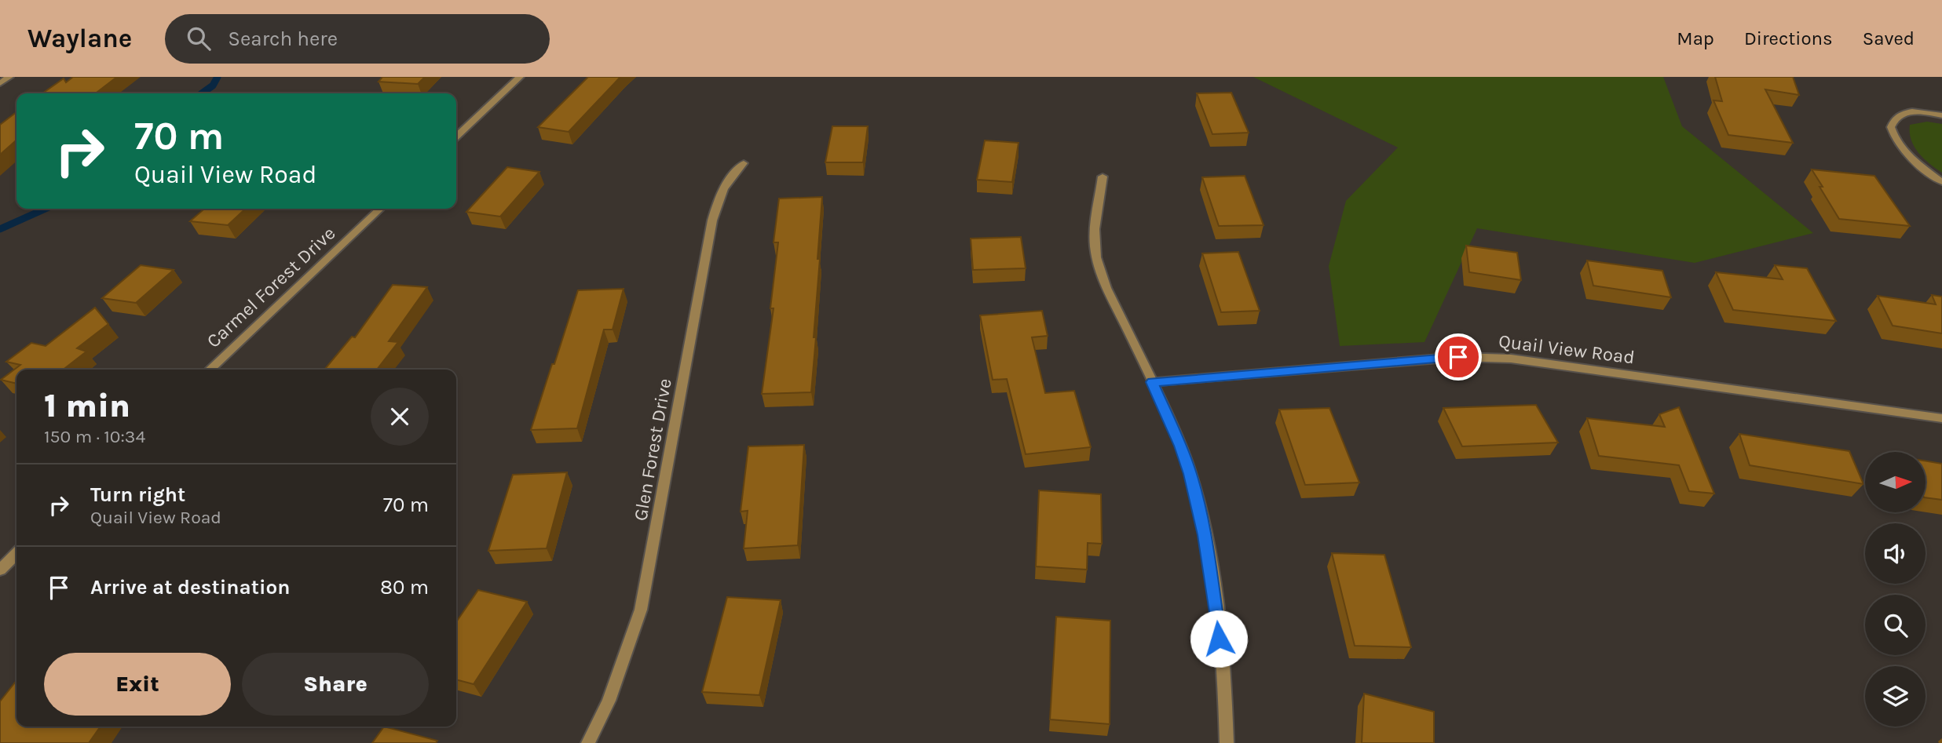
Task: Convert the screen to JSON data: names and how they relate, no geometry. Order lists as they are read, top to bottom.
{
  "streets": {
    "street": ["Carmel Forest Drive", "Quail View Road", "Glen Forest Drive"]
  },
  "north": "right",
  "page": {
    "header": "Waylane",
    "search": "Search here",
    "nav": ["Map", "Directions", "Saved"],
    "turn": ["70 m", "Quail View Road"],
    "heading": ["1 min", "150 m · 10:34"],
    "list": [
      {
        "name": "Turn right",
        "note": "Quail View Road",
        "value": "70 m"
      },
      {
        "name": "Arrive at destination",
        "value": "80 m"
      }
    ],
    "buttons": ["Exit", "Share"]
  }
}
